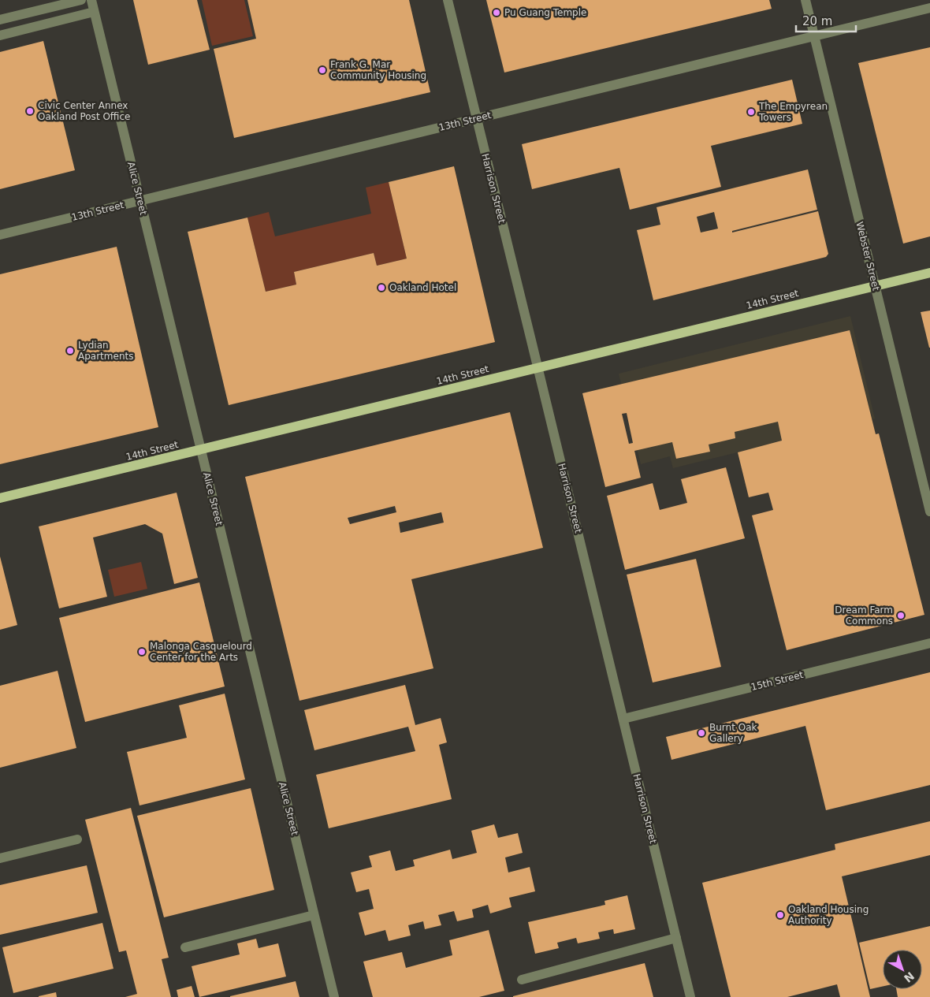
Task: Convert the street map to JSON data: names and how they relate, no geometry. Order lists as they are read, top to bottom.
{
  "streets": {
    "main road": ["14th Street"],
    "street": [
      "13th Street",
      "Alice Street",
      "Harrison Street",
      "Webster Street",
      "15th Street"
    ]
  },
  "crossings": [
    ["13th Street", "Alice Street"],
    ["13th Street", "Harrison Street"],
    ["13th Street", "Webster Street"],
    ["Alice Street", "14th Street"],
    ["Harrison Street", "14th Street"],
    ["Harrison Street", "15th Street"],
    ["Webster Street", "14th Street"]
  ],
  "places": [
    "Pu Guang Temple",
    "Frank G. Mar Community Housing",
    "Civic Center Annex Oakland Post Office",
    "The Empyrean Towers",
    "Oakland Hotel",
    "Lydian Apartments",
    "Dream Farm Commons",
    "Malonga Casquelourd Center for the Arts",
    "Burnt Oak Gallery",
    "Oakland Housing Authority"
  ],
  "scale_bar": "20 m",
  "north": "bottom right"
}
